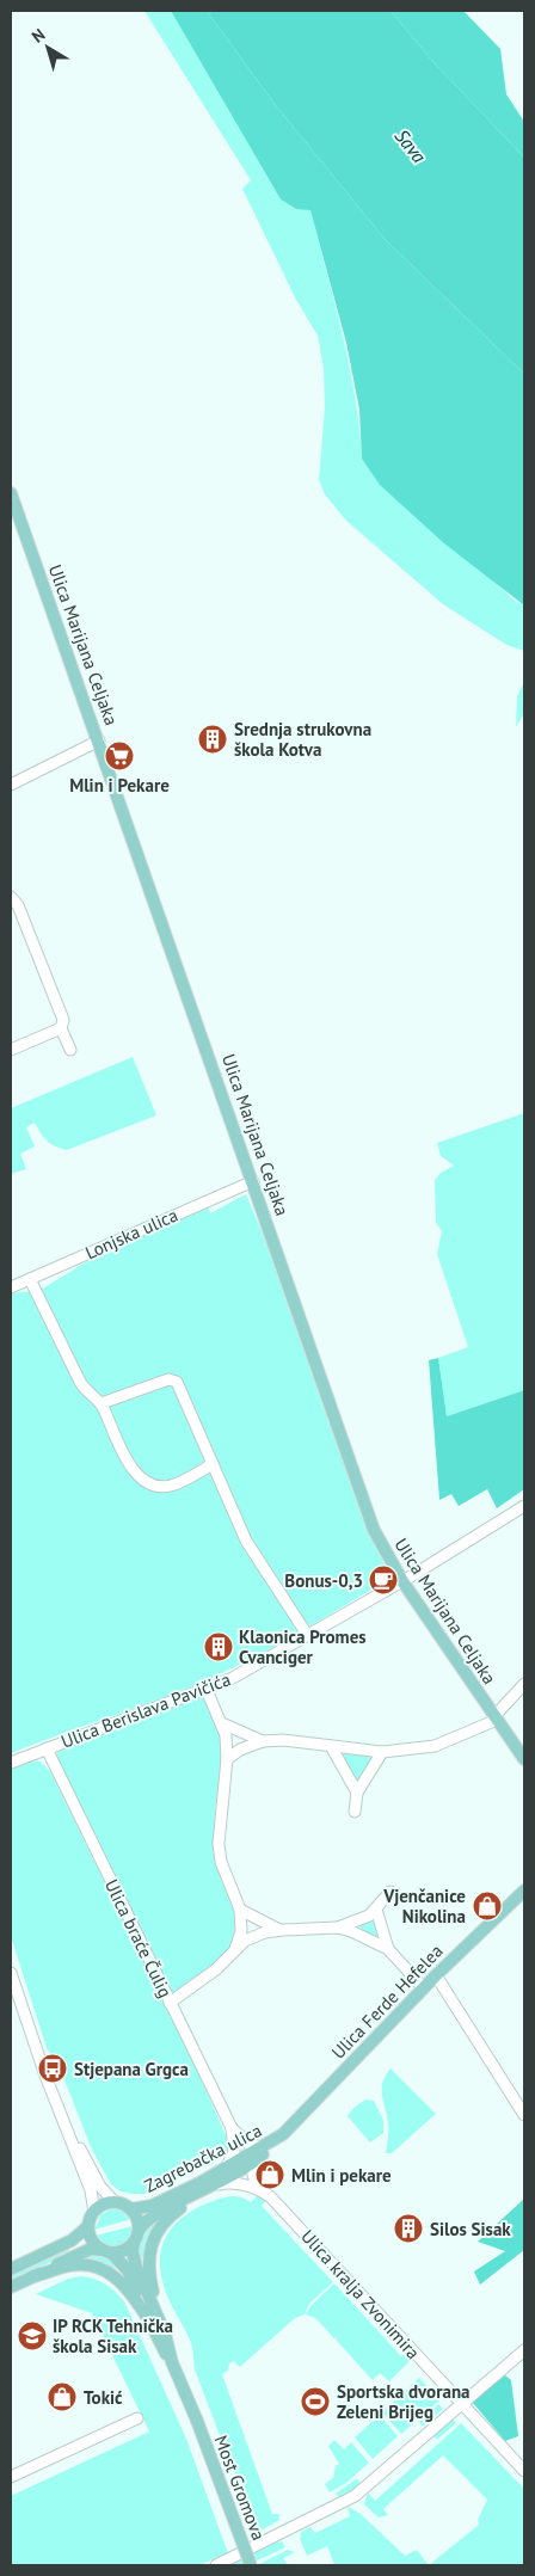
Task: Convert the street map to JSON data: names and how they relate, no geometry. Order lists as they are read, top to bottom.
{
  "streets": {
    "main road": [
      "Ulica Marijana Celjaka",
      "Ulica Ferde Hefelea",
      "Zagrebačka ulica",
      "Most Gromova"
    ],
    "street": [
      "Lonjska ulica",
      "Ulica Berislava Pavičića",
      "Ulica braće Čulig",
      "Ulica kralja Zvonimira"
    ]
  },
  "crossings": [
    ["Ulica Marijana Celjaka", "Lonjska ulica"],
    ["Ulica Marijana Celjaka", "Ulica Berislava Pavičića"],
    ["Ulica Berislava Pavičića", "Ulica braće Čulig"],
    ["Ulica braće Čulig", "Zagrebačka ulica"],
    ["Ulica Ferde Hefelea", "Zagrebačka ulica"],
    ["Zagrebačka ulica", "Ulica kralja Zvonimira"]
  ],
  "water": ["Sava"],
  "places": {
    "building": ["Srednja strukovna škola Kotva", "Klaonica Promes Cvanciger", "Silos Sisak"],
    "supermarket": ["Mlin i Pekare"],
    "cafe": ["Bonus-0,3"],
    "shop": ["Vjenčanice Nikolina", "Mlin i pekare", "Tokić"],
    "bus stop": ["Stjepana Grgca"],
    "school or university": ["IP RCK Tehnička škola Sisak"],
    "sports": ["Sportska dvorana Zeleni Brijeg"]
  },
  "north": "top left"
}
